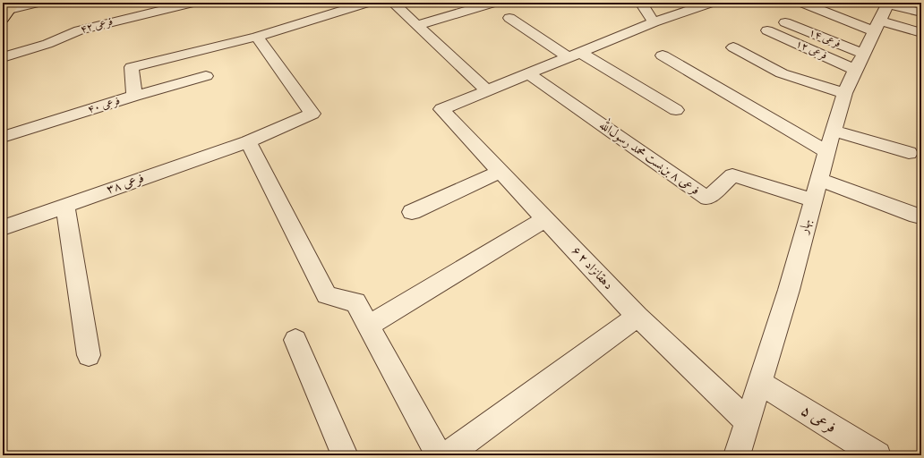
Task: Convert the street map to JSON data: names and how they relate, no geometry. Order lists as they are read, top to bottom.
{
  "streets": {
    "street": [
      "فرعی ۴۲",
      "فرعی ۱۴",
      "فرعی ۱۲",
      "فرعی ۴۰",
      "فرعی ۸ بن‌بست محمد رسول‌الله",
      "فرعی ۳۸",
      "بهار",
      "۶ دهقانزاد ۲",
      "فرعی ۵"
    ]
  },
  "crossings": [
    ["فرعی ۱۴", "فرعی ۱۲"],
    ["فرعی ۱۴", "بهار"],
    ["فرعی ۱۲", "بهار"],
    ["فرعی ۸ بن‌بست محمد رسول‌الله", "بهار"],
    ["بهار", "۶ دهقانزاد ۲"],
    ["بهار", "فرعی ۵"]
  ]
}
